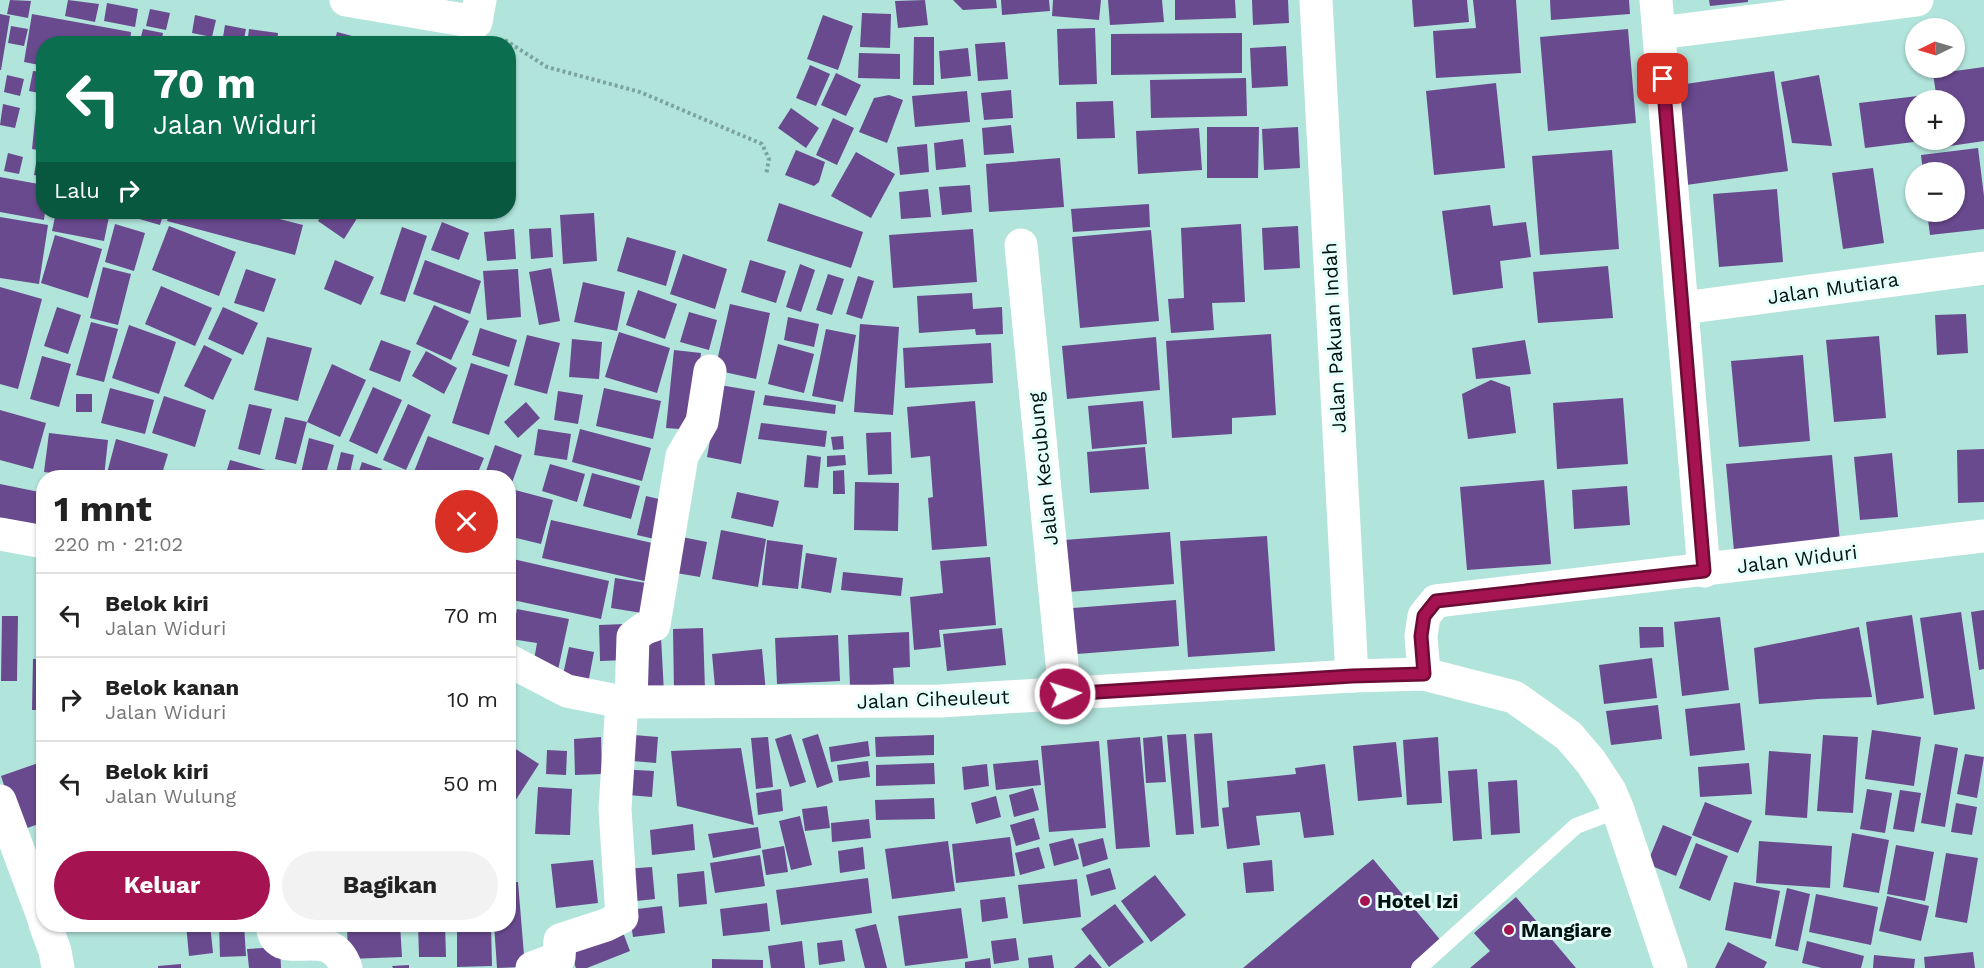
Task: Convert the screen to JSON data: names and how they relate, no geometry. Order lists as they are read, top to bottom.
{
  "streets": {
    "street": [
      "Jalan Mutiara",
      "Jalan Pakuan Indah",
      "Jalan Kecubung",
      "Jalan Widuri",
      "Jalan Ciheuleut"
    ]
  },
  "crossings": [
    ["Jalan Pakuan Indah", "Jalan Ciheuleut"],
    ["Jalan Kecubung", "Jalan Ciheuleut"],
    ["Jalan Widuri", "Jalan Ciheuleut"]
  ],
  "places": ["Hotel Izi", "Mangiare"],
  "north": "left",
  "page": {
    "map_buttons": ["+", "−"],
    "turn": ["70 m", "Jalan Widuri"],
    "then": "Lalu",
    "heading": ["1 mnt", "220 m · 21:02"],
    "list": [
      {
        "name": "Belok kiri",
        "note": "Jalan Widuri",
        "value": "70 m"
      },
      {
        "name": "Belok kanan",
        "note": "Jalan Widuri",
        "value": "10 m"
      },
      {
        "name": "Belok kiri",
        "note": "Jalan Wulung",
        "value": "50 m"
      }
    ],
    "buttons": ["Keluar", "Bagikan"]
  }
}
